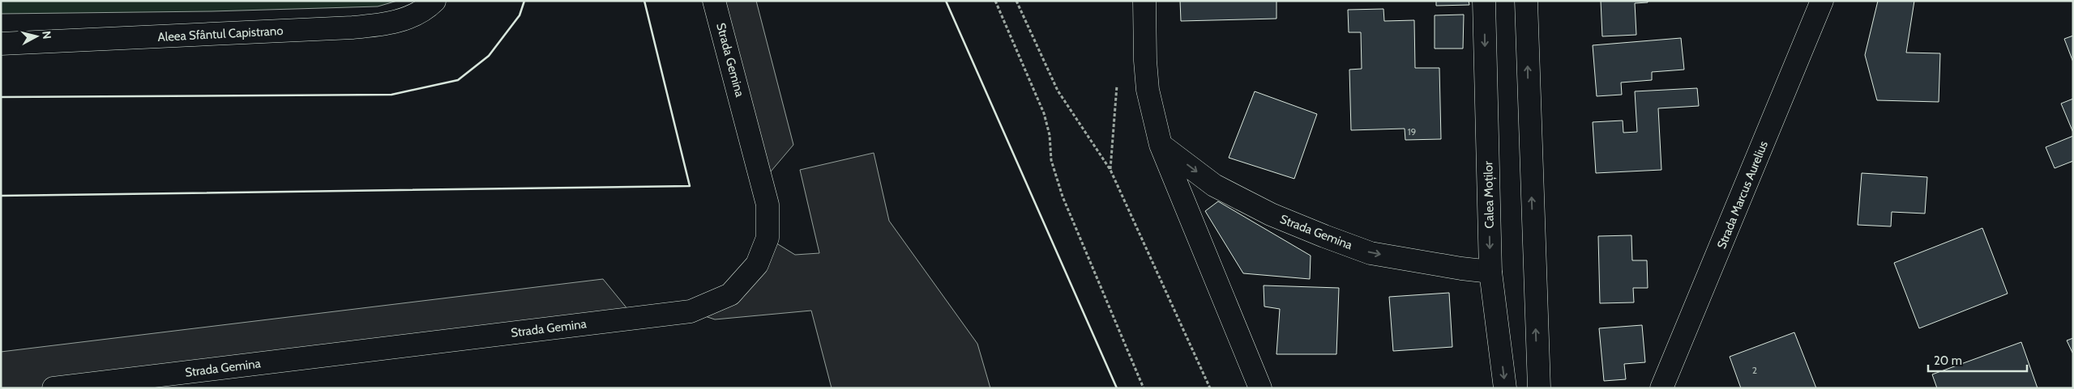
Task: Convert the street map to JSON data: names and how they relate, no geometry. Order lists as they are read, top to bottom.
{
  "streets": {
    "street": [
      "Aleea Sfântul Capistrano",
      "Strada Gemina",
      "Calea Moților",
      "Strada Marcus Aurelius"
    ]
  },
  "crossings": [
    ["Strada Gemina", "Calea Moților"]
  ],
  "house_numbers": ["19", "2"],
  "scale_bar": "20 m",
  "north": "right"
}
